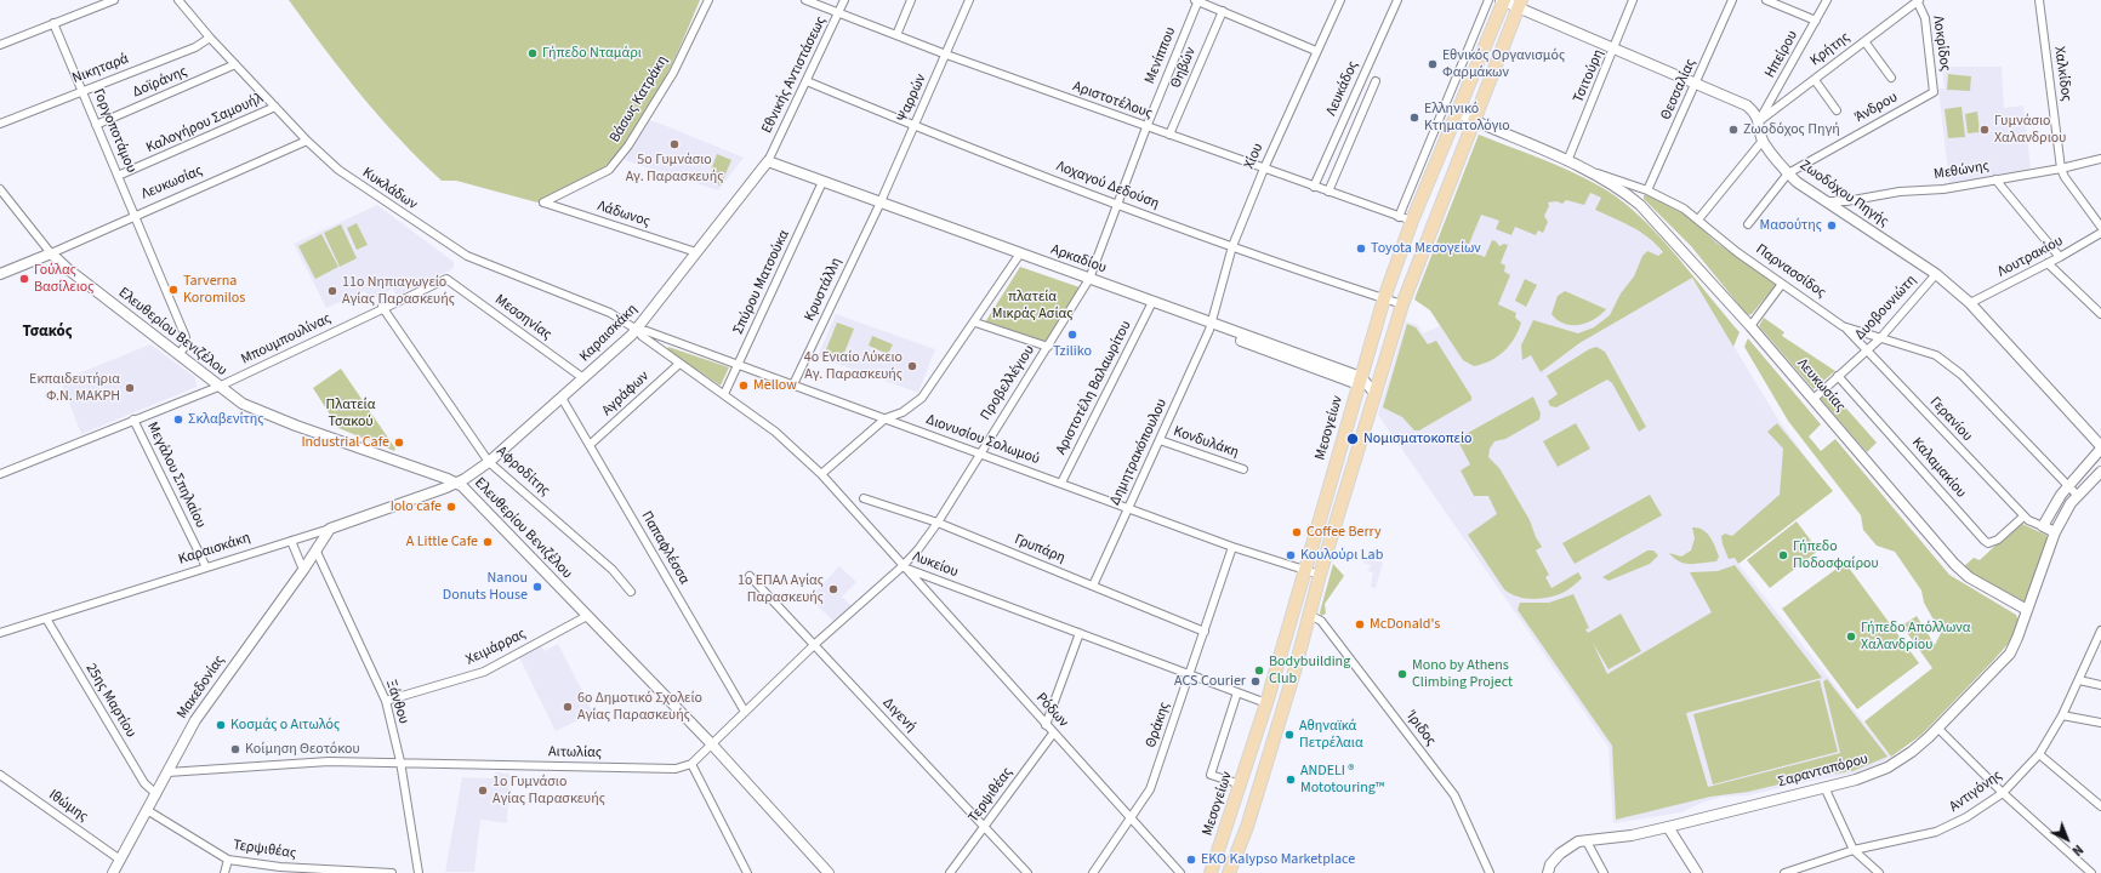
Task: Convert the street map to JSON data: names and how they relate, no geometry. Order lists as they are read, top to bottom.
{
  "streets": {
    "main road": ["Μεσογείων"],
    "street": [
      "Λοκρίδος",
      "Κρήτης",
      "Ηπείρου",
      "Μενίππου",
      "Θηβών",
      "Νικηταρά",
      "Χαλκίδος",
      "Εθνικής Αντιστάσεως",
      "Τσιτούρη",
      "Δοϊράνης",
      "Λευκάδος",
      "Θεσσαλίας",
      "Ψαρρών",
      "Βάσως Κατράκη",
      "Αριστοτέλους",
      "Άνδρου",
      "Καλογήρου Σαμουήλ",
      "Γοργοποτάμου",
      "Χίου",
      "Μεθώνης",
      "Λευκωσίας",
      "Λοχαγού Δεδούση",
      "Κυκλάδων",
      "Ζωοδόχου Πηγής",
      "Λάδωνος",
      "Λουτρακίου",
      "Αρκαδίου",
      "Παρνασσίδος",
      "Σπύρου Ματσούκα",
      "Κρυστάλλη",
      "Δυοβουνιώτη",
      "Μεσσηνίας",
      "Ελευθερίου Βενιζέλου",
      "Καραισκάκη",
      "Μπουμπουλίνας",
      "Προβελλέγιου",
      "Αριστοτέλη Βαλαωρίτου",
      "Αγράφων",
      "Γερανίου",
      "Διονυσίου Σολωμού",
      "Κονδυλάκη",
      "Δημητρακόπουλου",
      "Καλαμακίου",
      "Αφροδίτης",
      "Μεγάλου Σπηλαίου",
      "Παπαφλέσσα",
      "Γρυπάρη",
      "Λυκείου",
      "Χειμάρρας",
      "Μακεδονίας",
      "25ης Μαρτίου",
      "Ξάνθου",
      "Ρόδων",
      "Διγενή",
      "Θράκης",
      "Ίριδος",
      "Αιτωλίας",
      "Σαρανταπόρου",
      "Αντιγόνης",
      "Τερψιθέας",
      "Ιθώμης"
    ]
  },
  "crossings": [
    ["Λοκρίδος", "Κρήτης"],
    ["Λοκρίδος", "Άνδρου"],
    ["Κρήτης", "Ηπείρου"],
    ["Κρήτης", "Ζωοδόχου Πηγής"],
    ["Ηπείρου", "Ζωοδόχου Πηγής"],
    ["Μενίππου", "Αριστοτέλους"],
    ["Μενίππου", "Λοχαγού Δεδούση"],
    ["Μενίππου", "Αρκαδίου"],
    ["Μενίππου", "Προβελλέγιου"],
    ["Θηβών", "Αριστοτέλους"],
    ["Νικηταρά", "Γοργοποτάμου"],
    ["Νικηταρά", "Κυκλάδων"],
    ["Χαλκίδος", "Μεθώνης"],
    ["Εθνικής Αντιστάσεως", "Αριστοτέλους"],
    ["Εθνικής Αντιστάσεως", "Λοχαγού Δεδούση"],
    ["Εθνικής Αντιστάσεως", "Αρκαδίου"],
    ["Εθνικής Αντιστάσεως", "Καραισκάκη"],
    ["Τσιτούρη", "Ζωοδόχου Πηγής"],
    ["Τσιτούρη", "Παρνασσίδος"],
    ["Δοϊράνης", "Γοργοποτάμου"],
    ["Δοϊράνης", "Κυκλάδων"],
    ["Λευκάδος", "Αριστοτέλους"],
    ["Θεσσαλίας", "Ζωοδόχου Πηγής"],
    ["Θεσσαλίας", "Παρνασσίδος"],
    ["Ψαρρών", "Αριστοτέλους"],
    ["Ψαρρών", "Λοχαγού Δεδούση"],
    ["Ψαρρών", "Αρκαδίου"],
    ["Ψαρρών", "Κρυστάλλη"],
    ["Βάσως Κατράκη", "Λάδωνος"],
    ["Αριστοτέλους", "Χίου"],
    ["Αριστοτέλους", "Μεσογείων"],
    ["Άνδρου", "Ζωοδόχου Πηγής"],
    ["Καλογήρου Σαμουήλ", "Γοργοποτάμου"],
    ["Καλογήρου Σαμουήλ", "Κυκλάδων"],
    ["Γοργοποτάμου", "Λευκωσίας"],
    ["Γοργοποτάμου", "Ελευθερίου Βενιζέλου"],
    ["Χίου", "Λοχαγού Δεδούση"],
    ["Χίου", "Αρκαδίου"],
    ["Χίου", "Δημητρακόπουλου"],
    ["Μεθώνης", "Ζωοδόχου Πηγής"],
    ["Λευκωσίας", "Κυκλάδων"],
    ["Λευκωσίας", "Παρνασσίδος"],
    ["Λευκωσίας", "Δυοβουνιώτη"],
    ["Λευκωσίας", "Ελευθερίου Βενιζέλου"],
    ["Λευκωσίας", "Σαρανταπόρου"],
    ["Λοχαγού Δεδούση", "Μεσογείων"],
    ["Κυκλάδων", "Καραισκάκη"],
    ["Κυκλάδων", "Διονυσίου Σολωμού"],
    ["Κυκλάδων", "Λυκείου"],
    ["Ζωοδόχου Πηγής", "Λουτρακίου"],
    ["Ζωοδόχου Πηγής", "Δυοβουνιώτη"],
    ["Ζωοδόχου Πηγής", "Μεσογείων"],
    ["Λάδωνος", "Καραισκάκη"],
    ["Αρκαδίου", "Σπύρου Ματσούκα"],
    ["Αρκαδίου", "Κρυστάλλη"],
    ["Αρκαδίου", "Καραισκάκη"],
    ["Αρκαδίου", "Προβελλέγιου"],
    ["Αρκαδίου", "Αριστοτέλη Βαλαωρίτου"],
    ["Αρκαδίου", "Μεσογείων"],
    ["Αρκαδίου", "Δημητρακόπουλου"],
    ["Παρνασσίδος", "Δυοβουνιώτη"],
    ["Παρνασσίδος", "Γερανίου"],
    ["Παρνασσίδος", "Μεσογείων"],
    ["Παρνασσίδος", "Σαρανταπόρου"],
    ["Σπύρου Ματσούκα", "Διονυσίου Σολωμού"],
    ["Σπύρου Ματσούκα", "Λυκείου"],
    ["Κρυστάλλη", "Διονυσίου Σολωμού"],
    ["Δυοβουνιώτη", "Γερανίου"],
    ["Δυοβουνιώτη", "Καλαμακίου"],
    ["Μεσσηνίας", "Καραισκάκη"],
    ["Μεσσηνίας", "Μπουμπουλίνας"],
    ["Ελευθερίου Βενιζέλου", "Καραισκάκη"],
    ["Ελευθερίου Βενιζέλου", "Μπουμπουλίνας"],
    ["Ελευθερίου Βενιζέλου", "Χειμάρρας"],
    ["Καραισκάκη", "Διονυσίου Σολωμού"],
    ["Καραισκάκη", "Αφροδίτης"],
    ["Καραισκάκη", "Μεγάλου Σπηλαίου"],
    ["Καραισκάκη", "Παπαφλέσσα"],
    ["Καραισκάκη", "Λυκείου"],
    ["Καραισκάκη", "Μακεδονίας"],
    ["Καραισκάκη", "25ης Μαρτίου"],
    ["Μπουμπουλίνας", "Αφροδίτης"],
    ["Μπουμπουλίνας", "Μεγάλου Σπηλαίου"],
    ["Προβελλέγιου", "Διονυσίου Σολωμού"],
    ["Προβελλέγιου", "Γρυπάρη"],
    ["Προβελλέγιου", "Λυκείου"],
    ["Προβελλέγιου", "Ρόδων"],
    ["Αριστοτέλη Βαλαωρίτου", "Διονυσίου Σολωμού"],
    ["Αγράφων", "Παπαφλέσσα"],
    ["Αγράφων", "Λυκείου"],
    ["Γερανίου", "Καλαμακίου"],
    ["Μεσογείων", "Διονυσίου Σολωμού"],
    ["Μεσογείων", "Λυκείου"],
    ["Διονυσίου Σολωμού", "Δημητρακόπουλου"],
    ["Διονυσίου Σολωμού", "Λυκείου"],
    ["Διονυσίου Σολωμού", "Θράκης"],
    ["Κονδυλάκη", "Δημητρακόπουλου"],
    ["Δημητρακόπουλου", "Γρυπάρη"],
    ["Γρυπάρη", "Θράκης"],
    ["Λυκείου", "Ρόδων"],
    ["Λυκείου", "Θράκης"],
    ["Χειμάρρας", "Ξάνθου"],
    ["Μακεδονίας", "25ης Μαρτίου"],
    ["Μακεδονίας", "Ξάνθου"],
    ["Μακεδονίας", "Αιτωλίας"],
    ["Μακεδονίας", "Τερψιθέας"],
    ["Μακεδονίας", "Ιθώμης"],
    ["Ξάνθου", "Αιτωλίας"],
    ["Ρόδων", "Θράκης"],
    ["Ρόδων", "Τερψιθέας"],
    ["Διγενή", "Τερψιθέας"]
  ],
  "districts": ["Τσακός"],
  "parks": ["πλατεία Μικράς Ασίας", "Πλατεία Τσακού"],
  "places": [
    "Γήπεδο Νταμάρι",
    "Εθνικός Οργανισμός Φαρμάκων",
    "Ελληνικό Κτηματολόγιο",
    "Ζωοδόχος Πηγή",
    "Γυμνάσιο Χαλανδριου",
    "5ο Γυμνάσιο Αγ. Παρασκευής",
    "Μασούτης",
    "Toyota Μεσογείων",
    "Γούλας Βασίλειος",
    "Tarverna Koromilos",
    "11ο Νηπιαγωγείο Αγίας Παρασκευής",
    "Tziliko",
    "4ο Ενιαίο Λύκειο Αγ. Παρασκευής",
    "Mellow",
    "Εκπαιδευτήρια Φ.Ν. ΜΑΚΡΗ",
    "Σκλαβενίτης",
    "Νομισματοκοπείο",
    "Industrial Cafe",
    "Iolo cafe",
    "Coffee Berry",
    "A Little Cafe",
    "Κουλούρι Lab",
    "Γήπεδο Ποδοσφαίρου",
    "Nanou Donuts House",
    "1ο ΕΠΑΛ Αγίας Παρασκευής",
    "McDonald's",
    "Γήπεδο Απόλλωνα Χαλανδρίου",
    "Bodybuilding Club",
    "Mono by Athens Climbing Project",
    "ACS Courier",
    "6ο Δημοτικό Σχολείο Αγίας Παρασκευής",
    "Κοσμάς ο Αιτωλός",
    "Αθηναϊκά Πετρέλαια",
    "Κοίμηση Θεοτόκου",
    "ANDELI ® Mototouring™",
    "1ο Γυμνάσιο Αγίας Παρασκευής",
    "EKO Kalypso Marketplace"
  ],
  "north": "bottom right"
}
